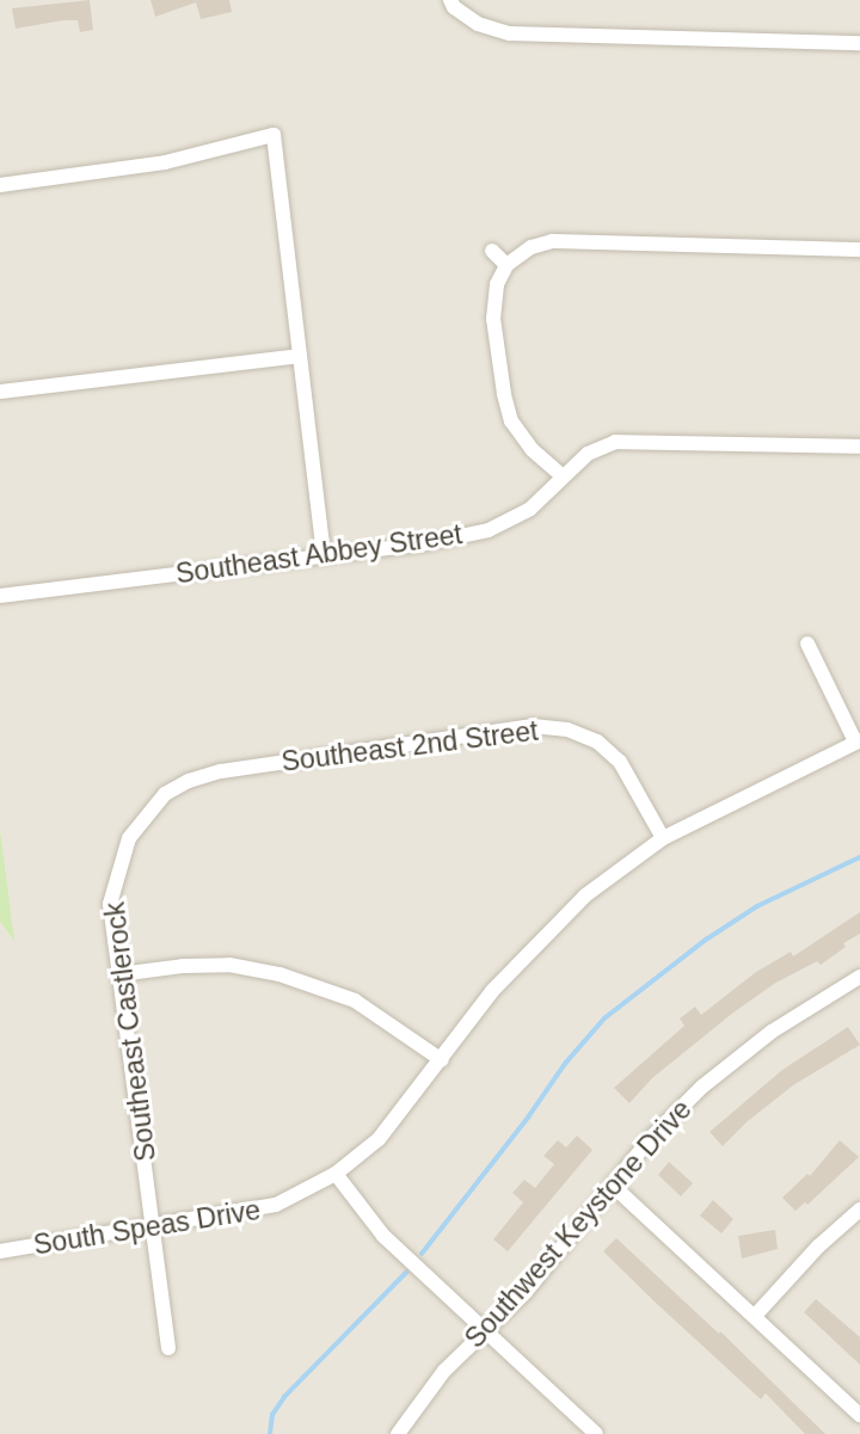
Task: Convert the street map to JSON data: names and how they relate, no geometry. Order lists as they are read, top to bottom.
{
  "streets": {
    "street": [
      "Southeast Abbey Street",
      "Southeast 2nd Street",
      "Southeast Castlerock",
      "Southwest Keystone Drive",
      "South Speas Drive"
    ]
  },
  "crossings": [
    ["Southeast 2nd Street", "Southeast Castlerock"],
    ["Southeast 2nd Street", "South Speas Drive"],
    ["Southeast Castlerock", "South Speas Drive"]
  ]
}
